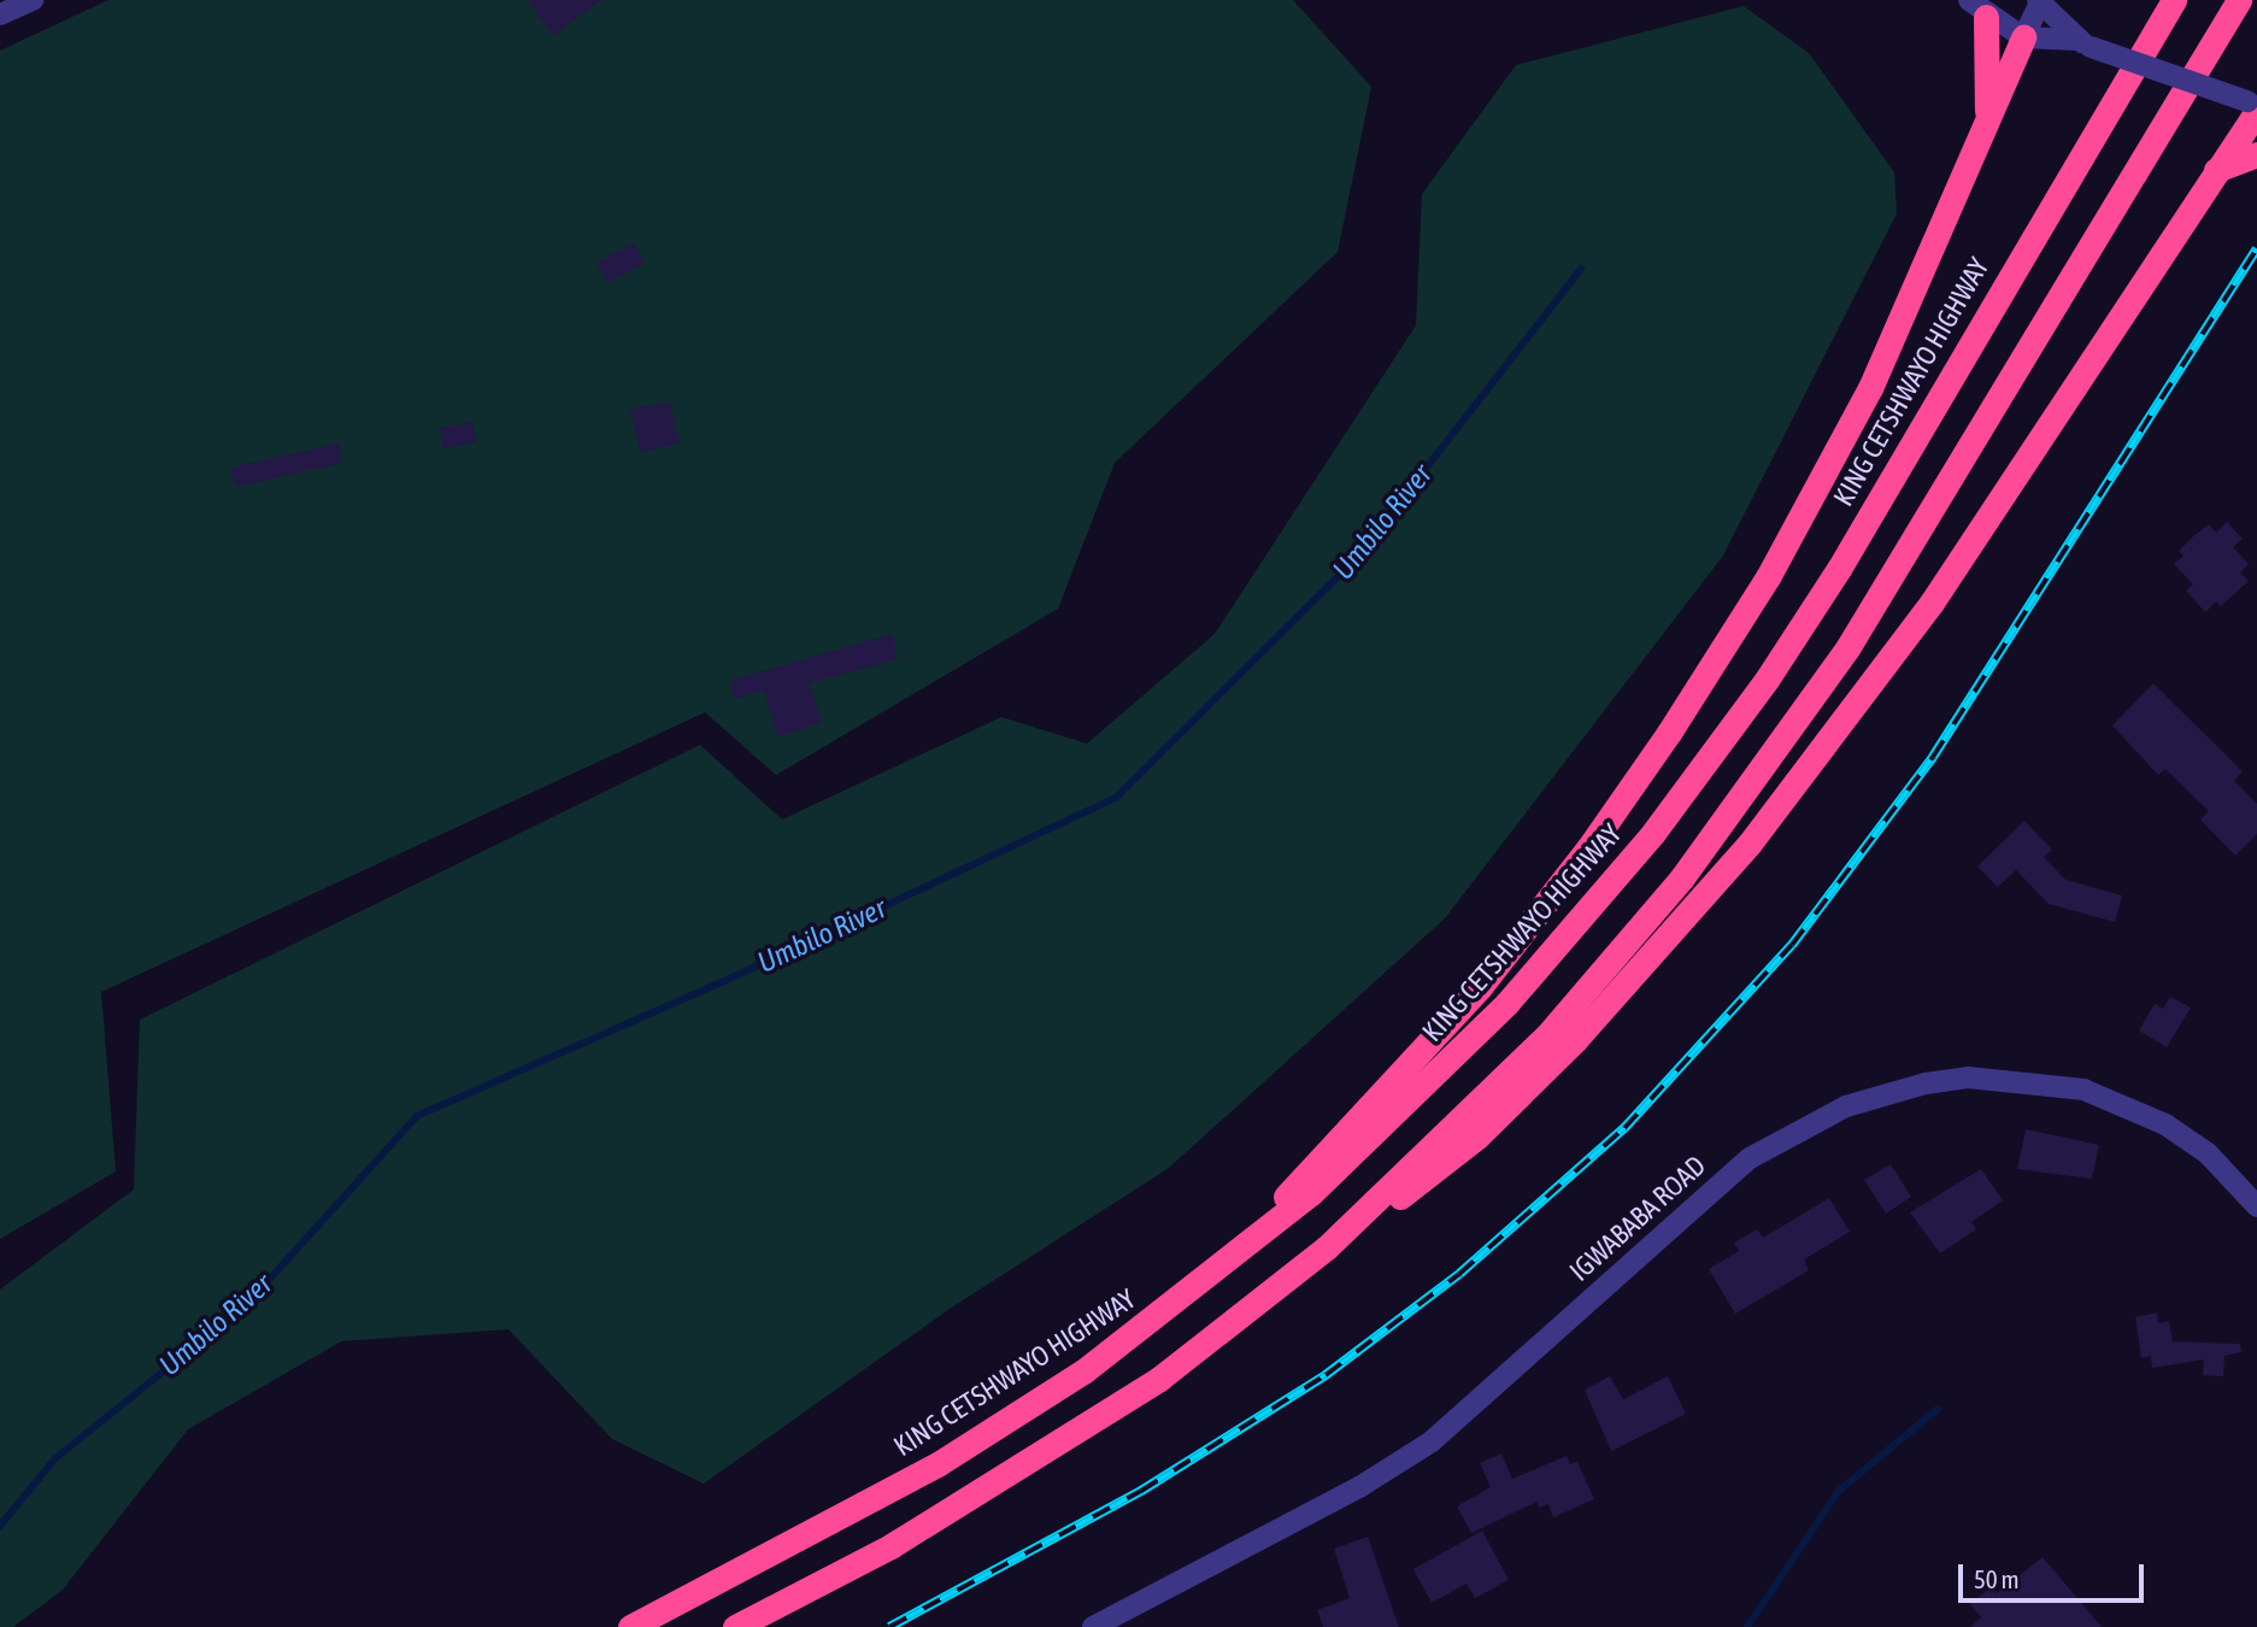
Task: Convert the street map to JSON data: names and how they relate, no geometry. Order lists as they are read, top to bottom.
{
  "streets": {
    "highway": ["KING CETSHWAYO HIGHWAY"],
    "street": ["IGWABABA ROAD"]
  },
  "water": ["Umbilo River"],
  "scale_bar": "50 m"
}
